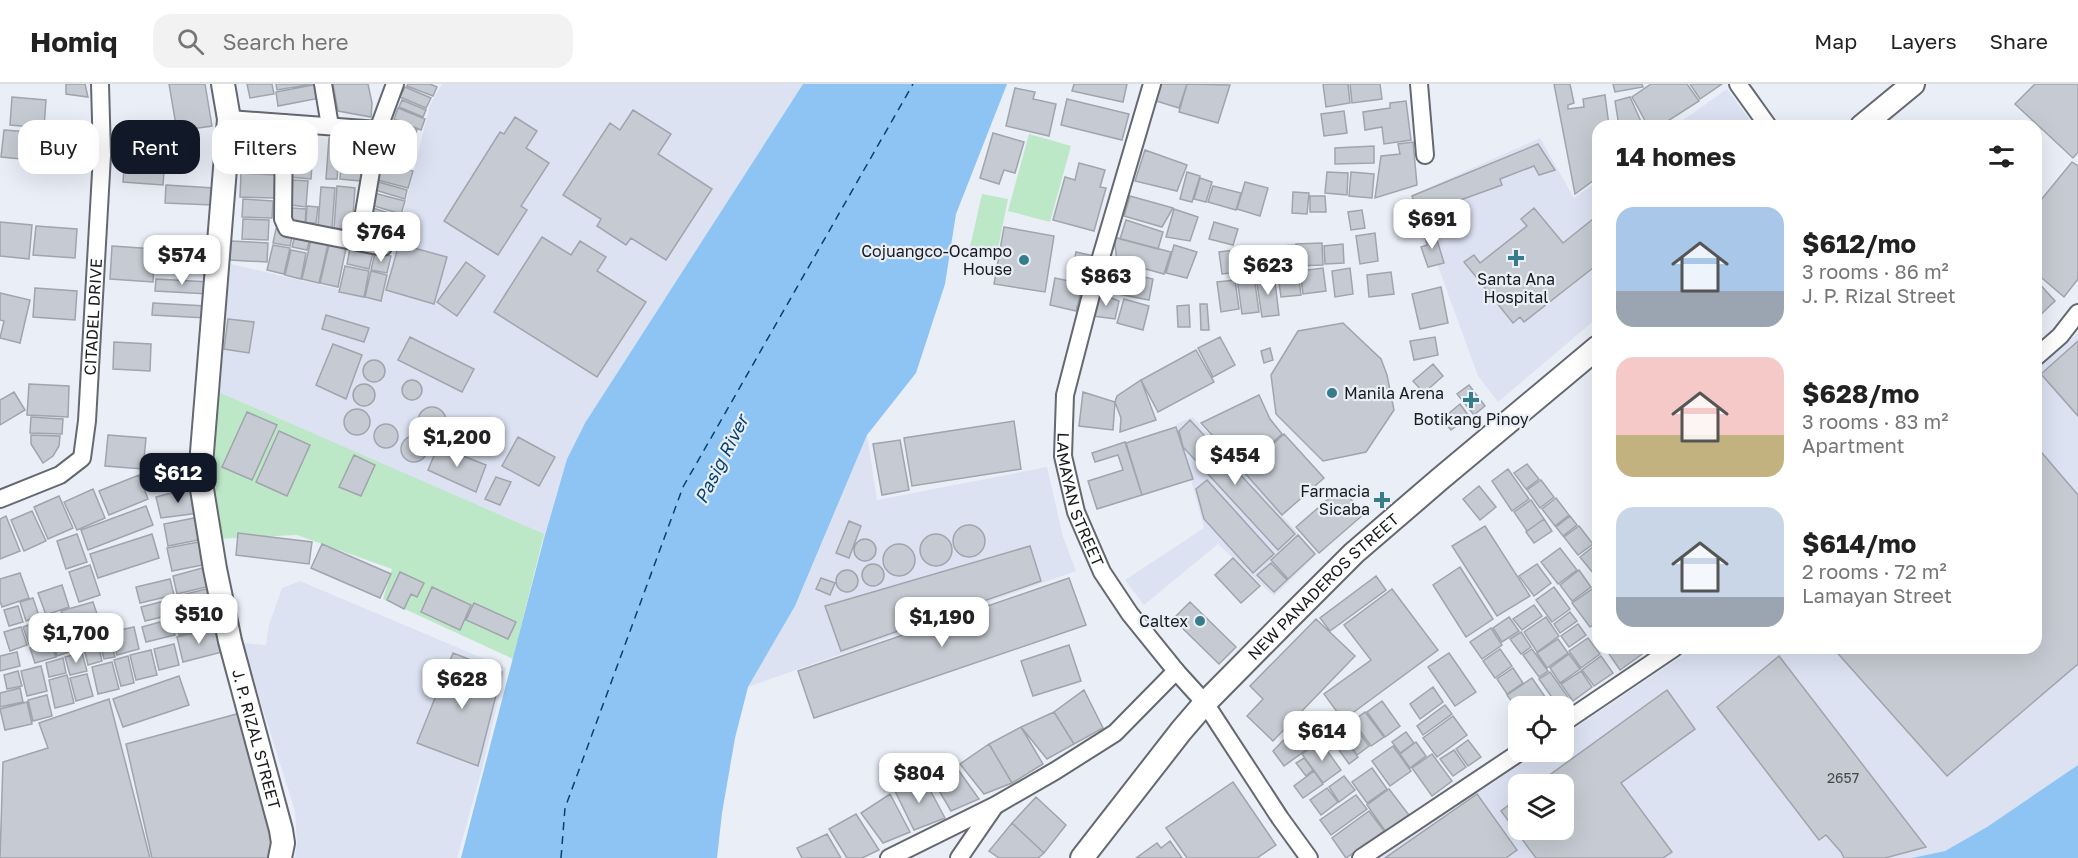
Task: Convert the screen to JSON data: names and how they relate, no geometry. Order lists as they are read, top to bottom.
{
  "streets": {
    "main road": ["NEW PANADEROS STREET", "J. P. RIZAL STREET"],
    "street": ["CITADEL DRIVE", "LAMAYAN STREET"]
  },
  "crossings": [
    ["LAMAYAN STREET", "NEW PANADEROS STREET"]
  ],
  "water": ["Pasig River"],
  "places": {
    "health": ["Santa Ana Hospital", "Botikang Pinoy", "Farmacia Sicaba"],
    "other": ["Cojuangco-Ocampo House", "Manila Arena", "Caltex"]
  },
  "house_numbers": ["2657"],
  "page": {
    "header": "Homiq",
    "search": "Search here",
    "nav": ["Map", "Layers", "Share"],
    "chip": [
      "Buy",
      "Rent",
      "Filters",
      "New"
    ],
    "heading": "14 homes",
    "list": [
      {
        "name": "$612/mo",
        "note": "3 rooms · 86 m² · J. P. Rizal Street"
      },
      {
        "name": "$628/mo",
        "note": "3 rooms · 83 m² · Apartment"
      },
      {
        "name": "$614/mo",
        "note": "2 rooms · 72 m² · Lamayan Street"
      }
    ],
    "price": [
      "$691",
      "$764",
      "$574",
      "$623",
      "$863",
      "$1,200",
      "$454",
      "$612",
      "$510",
      "$1,190",
      "$1,700",
      "$628",
      "$614",
      "$804"
    ]
  }
}
